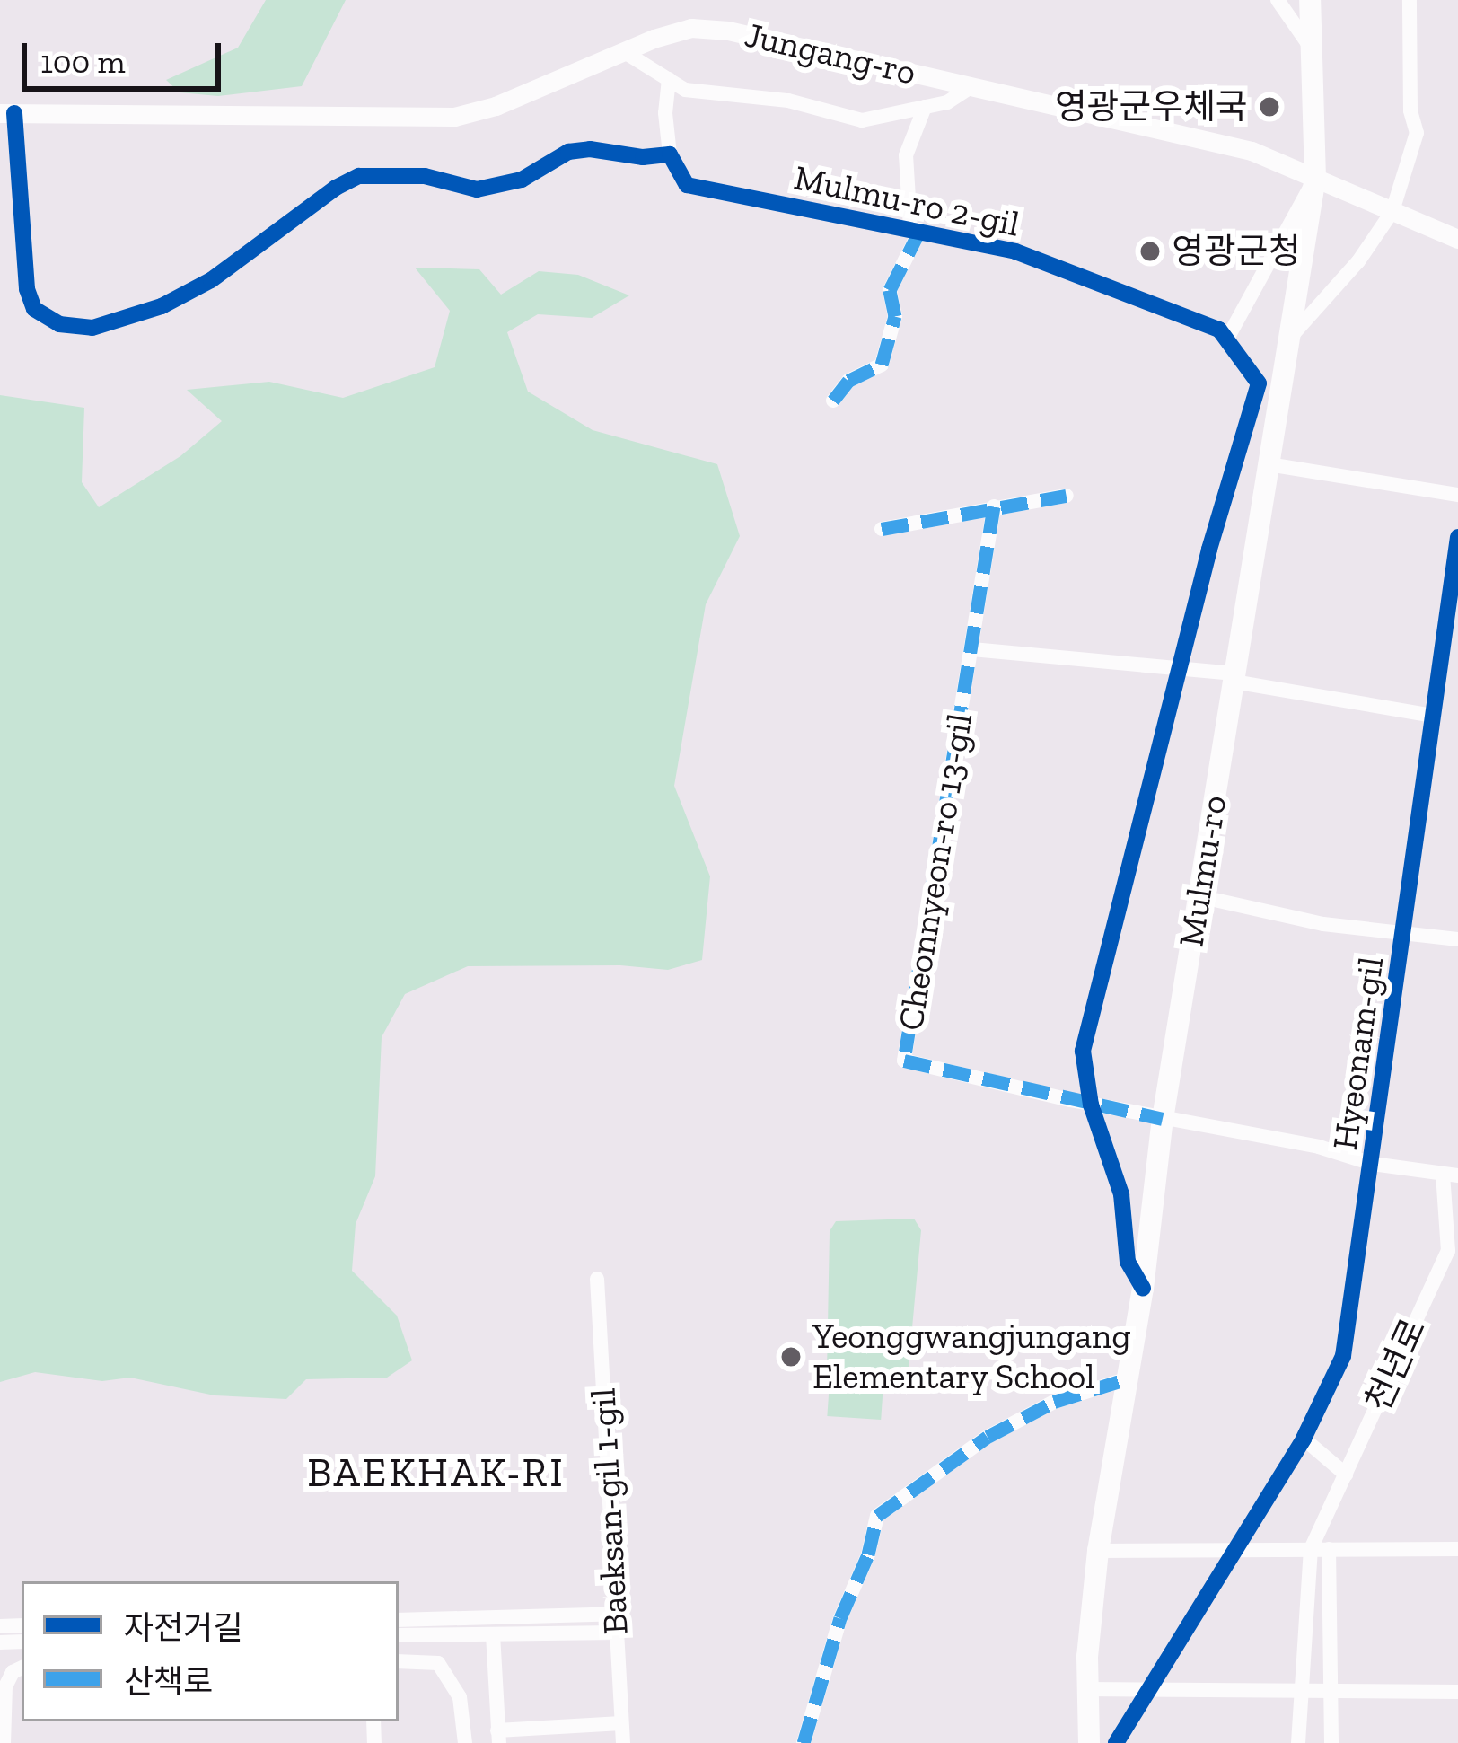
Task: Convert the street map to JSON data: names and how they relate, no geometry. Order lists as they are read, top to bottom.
{
  "streets": {
    "main road": ["Mulmu-ro"],
    "street": [
      "Jungang-ro",
      "Mulmu-ro 2-gil",
      "Cheonnyeon-ro 13-gil",
      "Hyeonam-gil",
      "천년로",
      "Baeksan-gil 1-gil"
    ]
  },
  "crossings": [
    ["Jungang-ro", "Mulmu-ro"],
    ["Mulmu-ro 2-gil", "Mulmu-ro"],
    ["Mulmu-ro 2-gil", "Cheonnyeon-ro 13-gil"],
    ["Mulmu-ro", "Cheonnyeon-ro 13-gil"],
    ["Mulmu-ro", "Hyeonam-gil"],
    ["Cheonnyeon-ro 13-gil", "Hyeonam-gil"],
    ["Cheonnyeon-ro 13-gil", "천년로"]
  ],
  "districts": ["BAEKHAK-RI"],
  "places": ["영광군우체국", "영광군청", "Yeonggwangjungang Elementary School"],
  "legend": ["자전거길", "산책로"],
  "scale_bar": "100 m"
}
